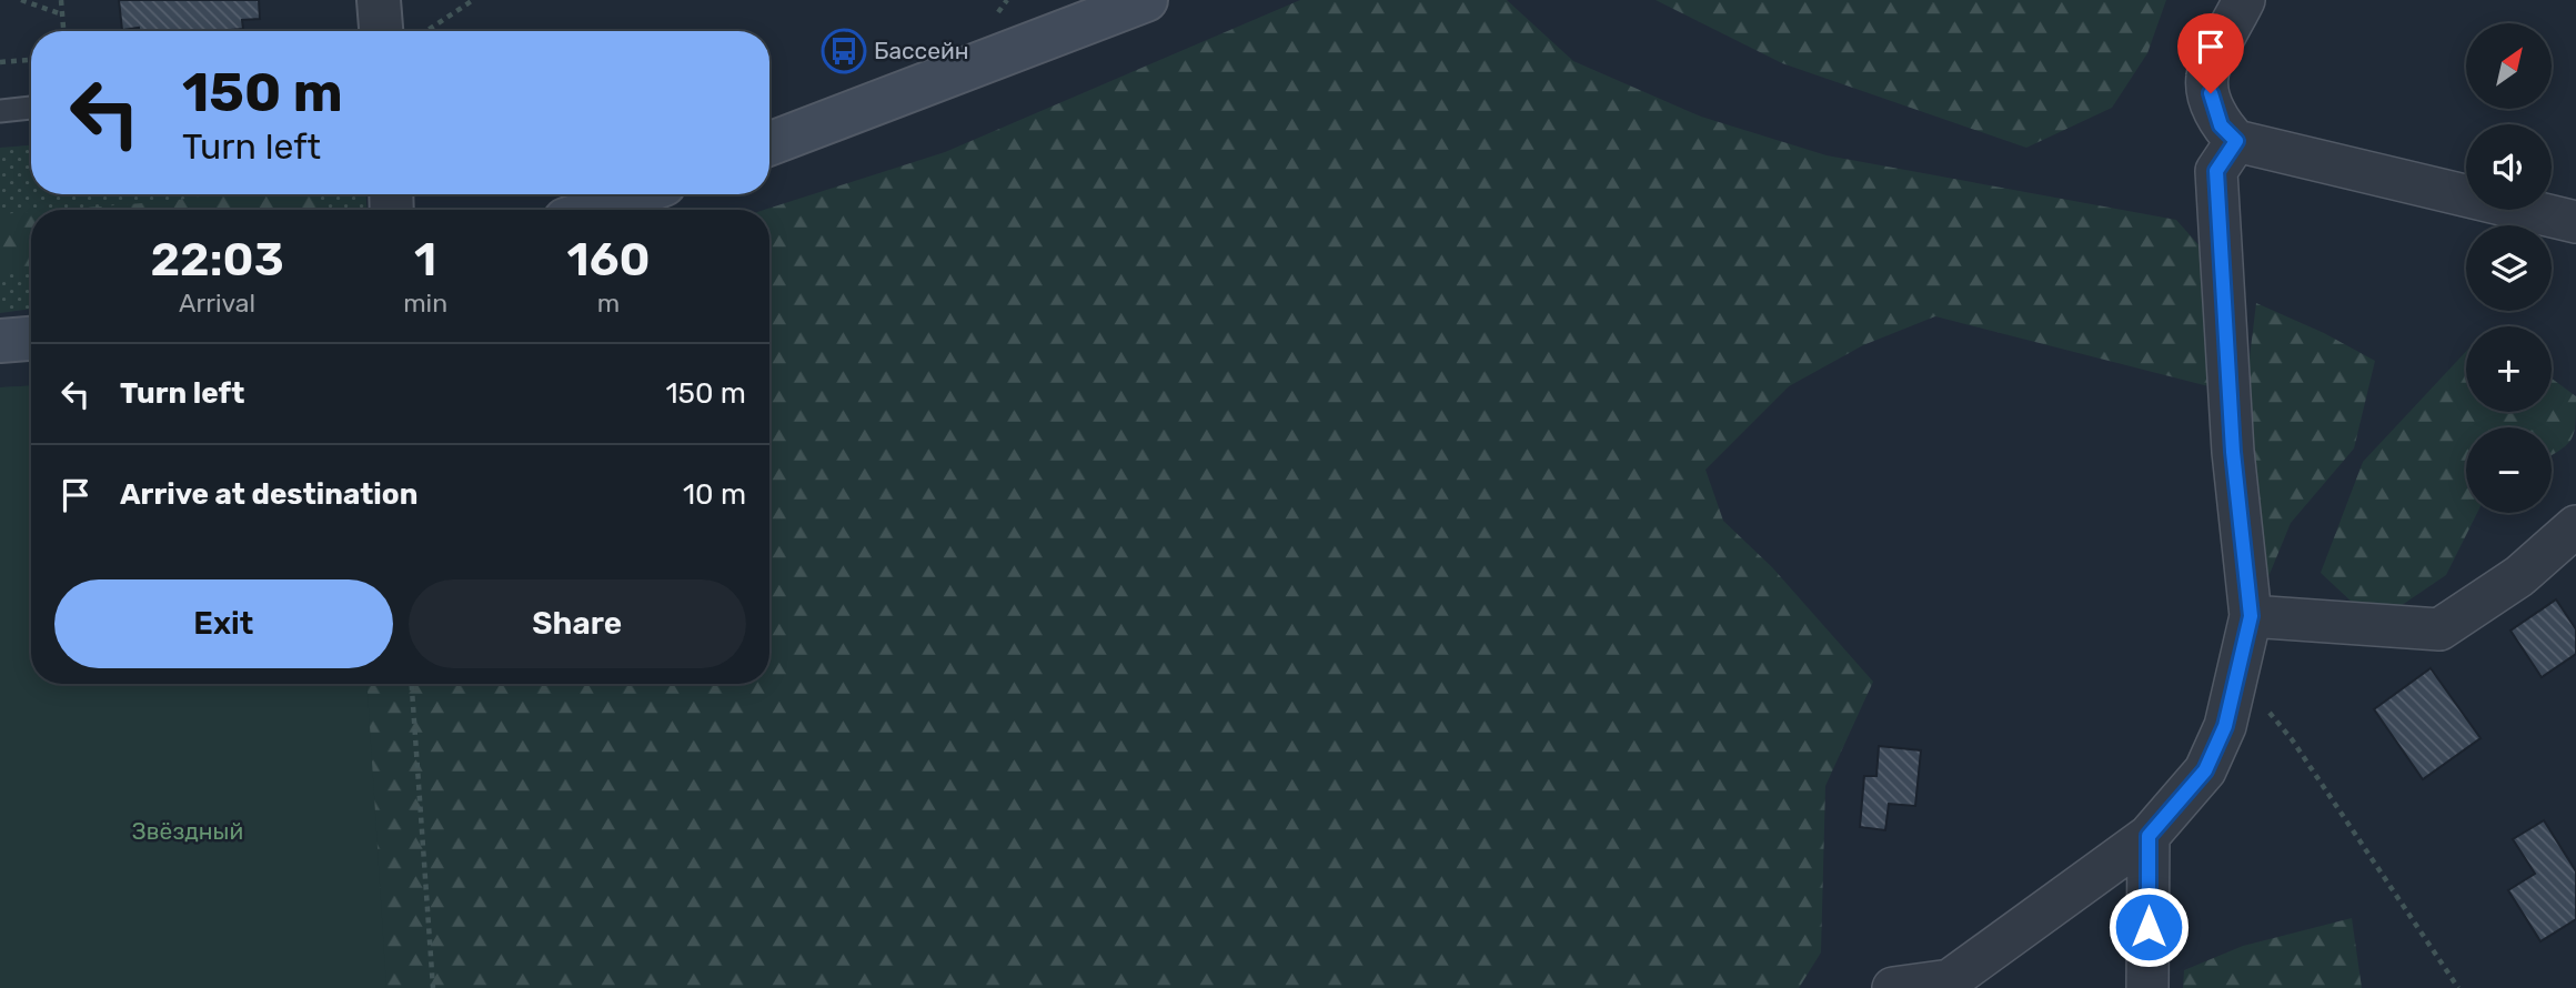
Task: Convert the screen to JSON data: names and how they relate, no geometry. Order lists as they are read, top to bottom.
{
  "parks": ["Звёздный"],
  "places": {
    "bus stop": ["Бассейн"]
  },
  "north": "top right",
  "page": {
    "map_buttons": ["+", "−"],
    "turn": ["150 m", "Turn left"],
    "eta": [
      "22:03",
      "Arrival",
      "1",
      "min",
      "160",
      "m"
    ],
    "list": [
      {
        "name": "Turn left",
        "value": "150 m"
      },
      {
        "name": "Arrive at destination",
        "value": "10 m"
      }
    ],
    "buttons": ["Exit", "Share"]
  }
}
